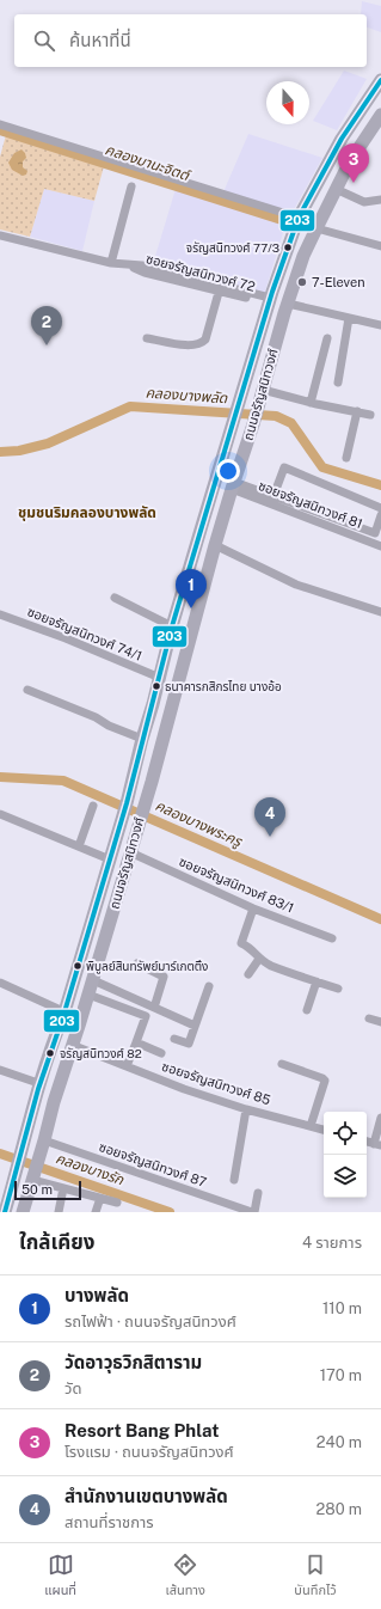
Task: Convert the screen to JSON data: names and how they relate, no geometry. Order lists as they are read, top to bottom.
{
  "streets": {
    "main road": ["ถนนจรัญสนิทวงศ์"],
    "street": [
      "ซอยจรัญสนิทวงศ์ 72",
      "ซอยจรัญสนิทวงศ์ 81",
      "ซอยจรัญสนิทวงศ์ 74/1",
      "ซอยจรัญสนิทวงศ์ 83/1",
      "ซอยจรัญสนิทวงศ์ 85",
      "ซอยจรัญสนิทวงศ์ 87"
    ]
  },
  "crossings": [
    ["ซอยจรัญสนิทวงศ์ 72", "ถนนจรัญสนิทวงศ์"],
    ["ถนนจรัญสนิทวงศ์", "ซอยจรัญสนิทวงศ์ 81"],
    ["ถนนจรัญสนิทวงศ์", "ซอยจรัญสนิทวงศ์ 74/1"],
    ["ถนนจรัญสนิทวงศ์", "ซอยจรัญสนิทวงศ์ 83/1"],
    ["ถนนจรัญสนิทวงศ์", "ซอยจรัญสนิทวงศ์ 85"],
    ["ถนนจรัญสนิทวงศ์", "ซอยจรัญสนิทวงศ์ 87"]
  ],
  "districts": ["ชุมชนริมคลองบางพลัด"],
  "water": [
    "คลองมานะจิตต์",
    "คลองบางพลัด",
    "คลองบางพระครู",
    "คลองบางรัก"
  ],
  "places": [
    "จรัญสนิทวงศ์ 77/3",
    "7-Eleven",
    "ธนาคารกสิกรไทย บางอ้อ",
    "พิบูลย์สินทรัพย์มาร์เกตติ้ง",
    "จรัญสนิทวงศ์ 82"
  ],
  "lines": ["transit line 203"],
  "scale_bar": "50 m",
  "north": "bottom",
  "page": {
    "search": "ค้นหาที่นี่",
    "pins": [
      "3",
      "2",
      "1",
      "4"
    ],
    "scale": "50 m",
    "heading": ["ใกล้เคียง", "4 รายการ"],
    "list": [
      {
        "mark": "1",
        "name": "บางพลัด",
        "note": "รถไฟฟ้า · ถนนจรัญสนิทวงศ์",
        "value": "110 m"
      },
      {
        "mark": "2",
        "name": "วัดอาวุธวิกสิตาราม",
        "note": "วัด",
        "value": "170 m"
      },
      {
        "mark": "3",
        "name": "Resort Bang Phlat",
        "note": "โรงแรม · ถนนจรัญสนิทวงศ์",
        "value": "240 m"
      },
      {
        "mark": "4",
        "name": "สำนักงานเขตบางพลัด",
        "note": "สถานที่ราชการ",
        "value": "280 m"
      }
    ],
    "nav": ["แผนที่", "เส้นทาง", "บันทึกไว้"]
  }
}
